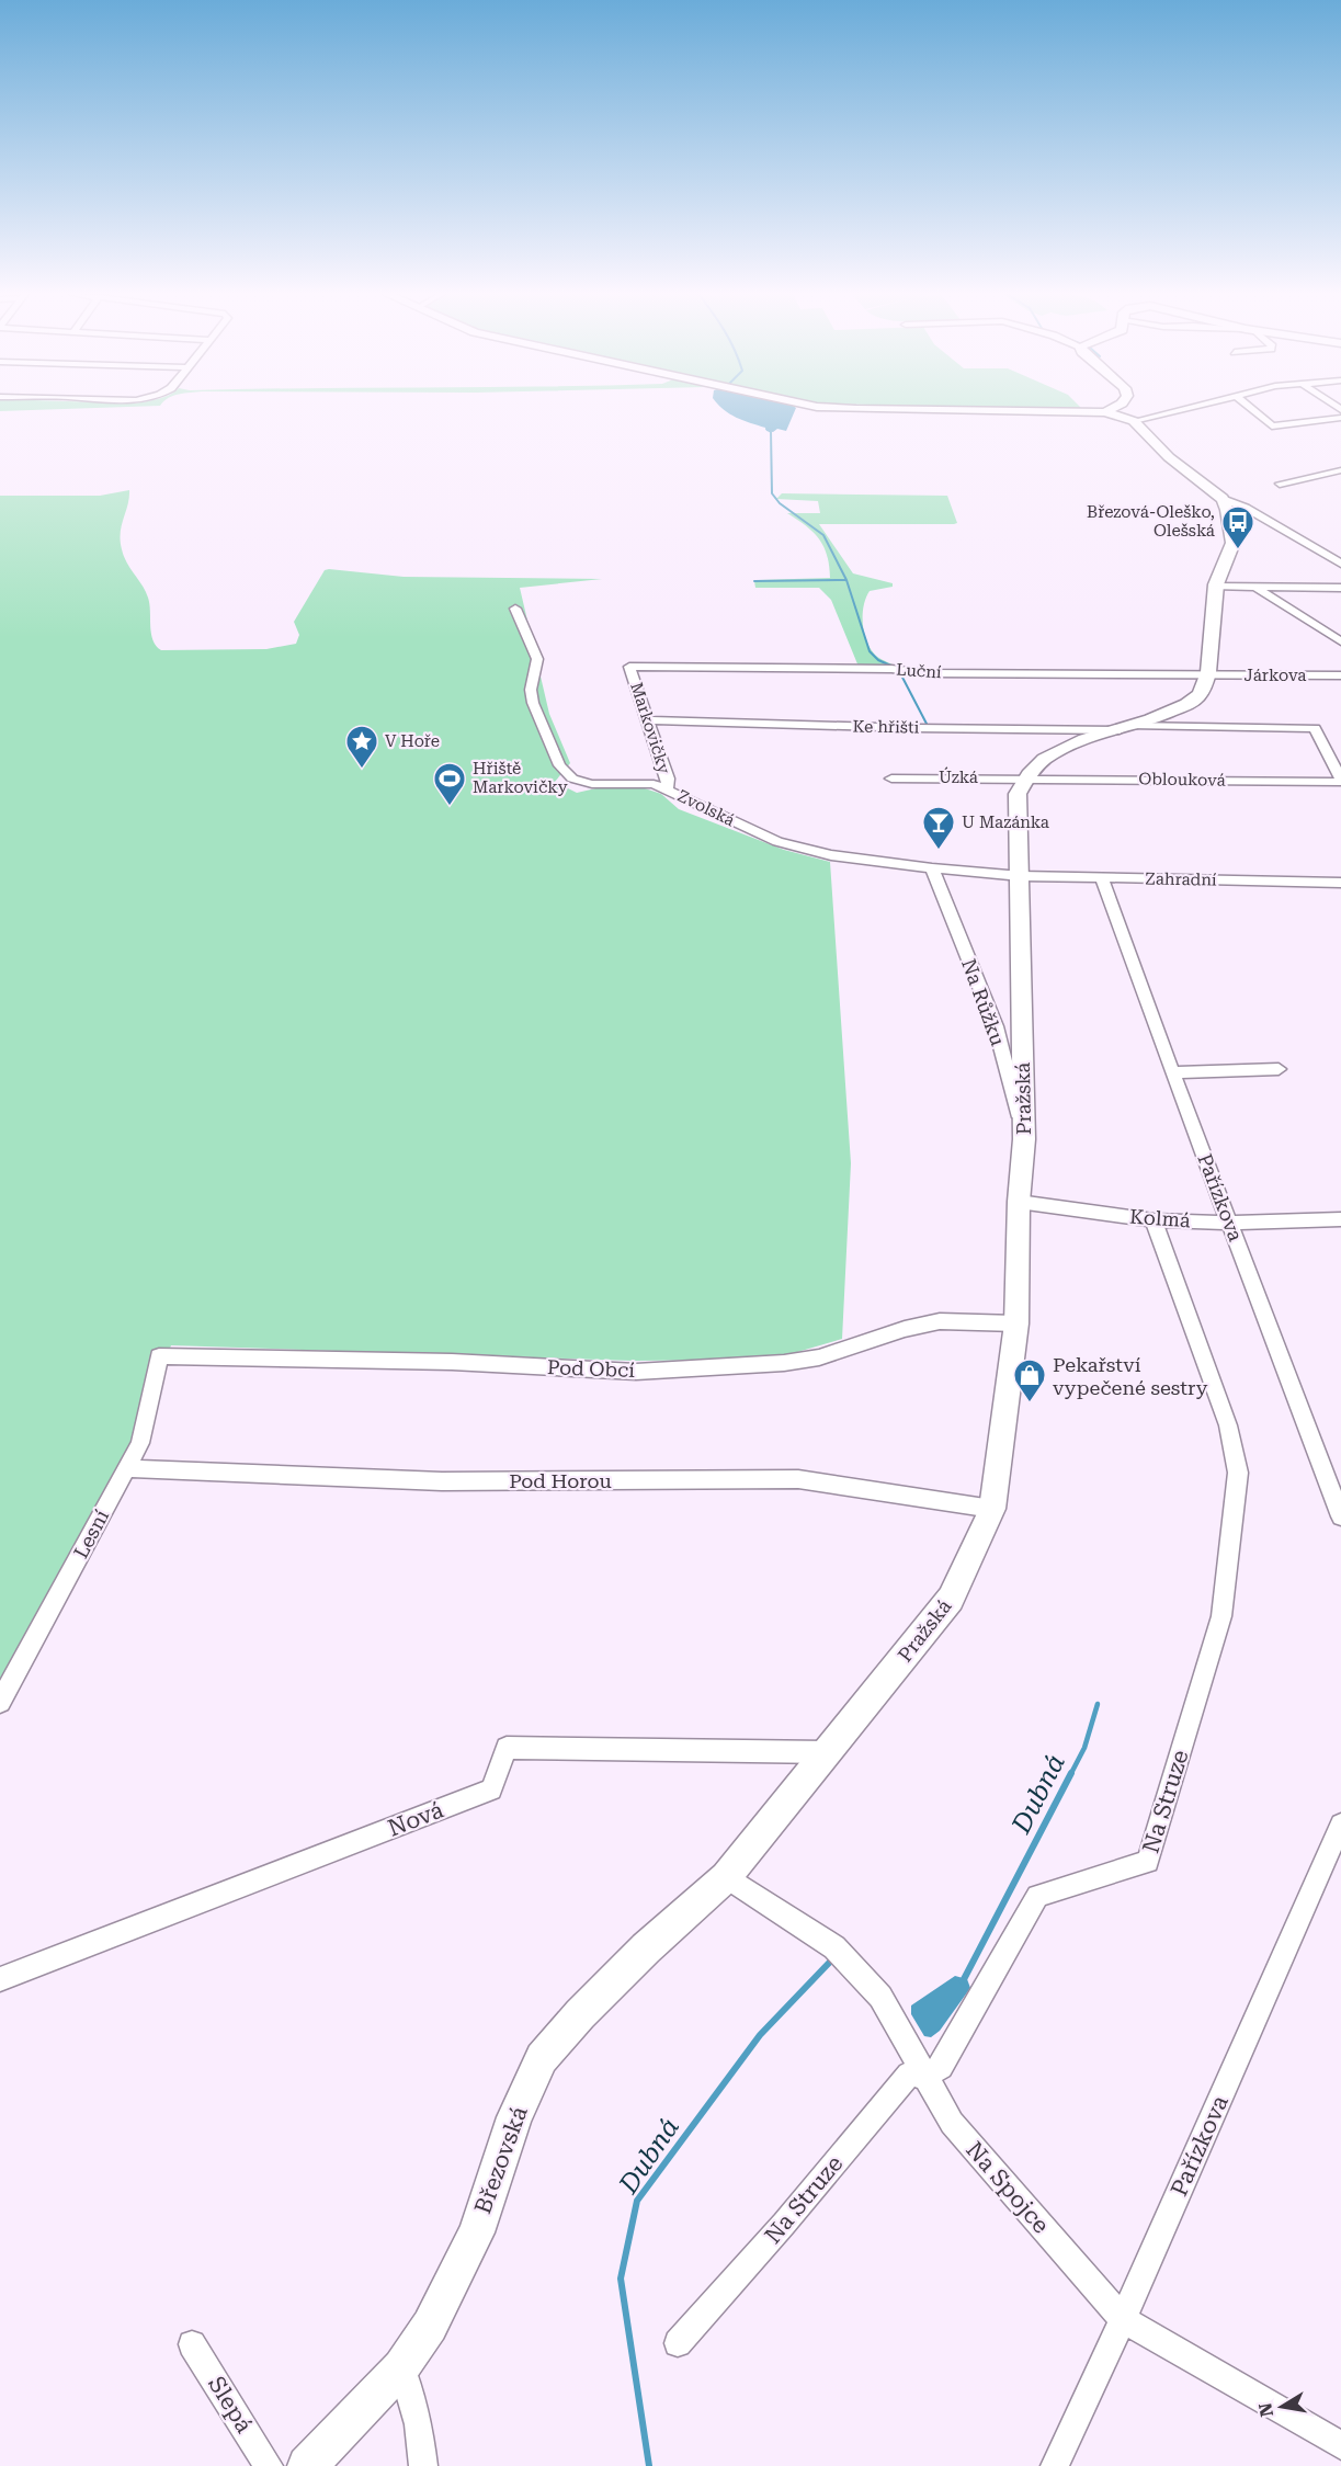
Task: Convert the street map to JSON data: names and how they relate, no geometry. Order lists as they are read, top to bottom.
{
  "streets": {
    "street": [
      "Luční",
      "Járkova",
      "Ke hřišti",
      "Markovičky",
      "Úzká",
      "Oblouková",
      "Zvolská",
      "Zahradní",
      "Na Růžku",
      "Pražská",
      "Pařízkova",
      "Kolmá",
      "Pod Obcí",
      "Pod Horou",
      "Lesní",
      "Na Struze",
      "Nová",
      "Březovská",
      "Na Spojce",
      "Slepá"
    ]
  },
  "crossings": [
    ["Luční", "Járkova"],
    ["Luční", "Markovičky"],
    ["Ke hřišti", "Markovičky"],
    ["Ke hřišti", "Oblouková"],
    ["Markovičky", "Zvolská"],
    ["Úzká", "Oblouková"],
    ["Úzká", "Pražská"],
    ["Oblouková", "Pražská"],
    ["Zvolská", "Zahradní"],
    ["Zvolská", "Na Růžku"],
    ["Zvolská", "Pražská"],
    ["Zahradní", "Pražská"],
    ["Zahradní", "Pařízkova"],
    ["Na Růžku", "Pražská"],
    ["Pražská", "Kolmá"],
    ["Pražská", "Pod Obcí"],
    ["Pražská", "Pod Horou"],
    ["Pražská", "Nová"],
    ["Pražská", "Březovská"],
    ["Pražská", "Na Spojce"],
    ["Pařízkova", "Kolmá"],
    ["Pařízkova", "Na Spojce"],
    ["Kolmá", "Na Struze"],
    ["Pod Obcí", "Lesní"],
    ["Pod Horou", "Lesní"],
    ["Na Struze", "Na Spojce"],
    ["Březovská", "Na Spojce"]
  ],
  "water": ["Dubná"],
  "places": {
    "bus stop": ["Březová-Oleško, Olešská"],
    "place": ["V Hoře"],
    "sports": ["Hřiště Markovičky"],
    "bar": ["U Mazánka"],
    "shop": ["Pekařství vypečené sestry"]
  },
  "north": "left"
}
